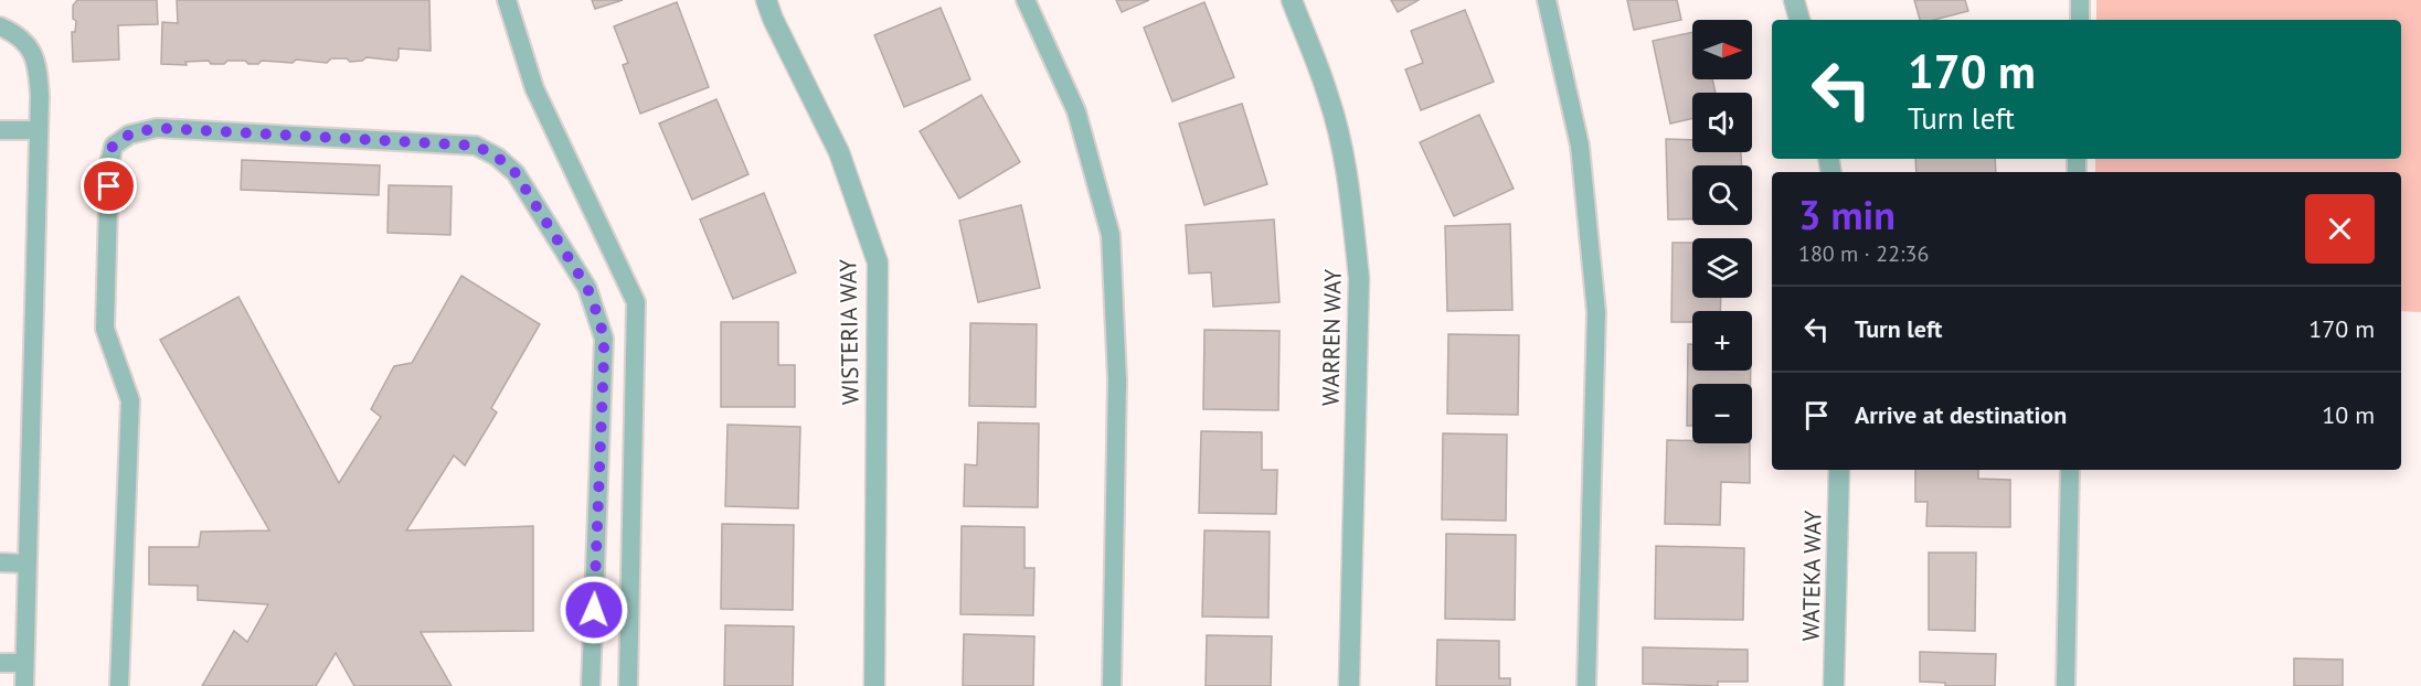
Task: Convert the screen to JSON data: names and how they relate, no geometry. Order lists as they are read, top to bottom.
{
  "streets": {
    "street": ["WISTERIA WAY", "WARREN WAY", "WATEKA WAY"]
  },
  "north": "right",
  "page": {
    "map_buttons": ["+", "−"],
    "turn": ["170 m", "Turn left"],
    "heading": ["3 min", "180 m · 22:36"],
    "list": [
      {
        "name": "Turn left",
        "value": "170 m"
      },
      {
        "name": "Arrive at destination",
        "value": "10 m"
      }
    ]
  }
}
